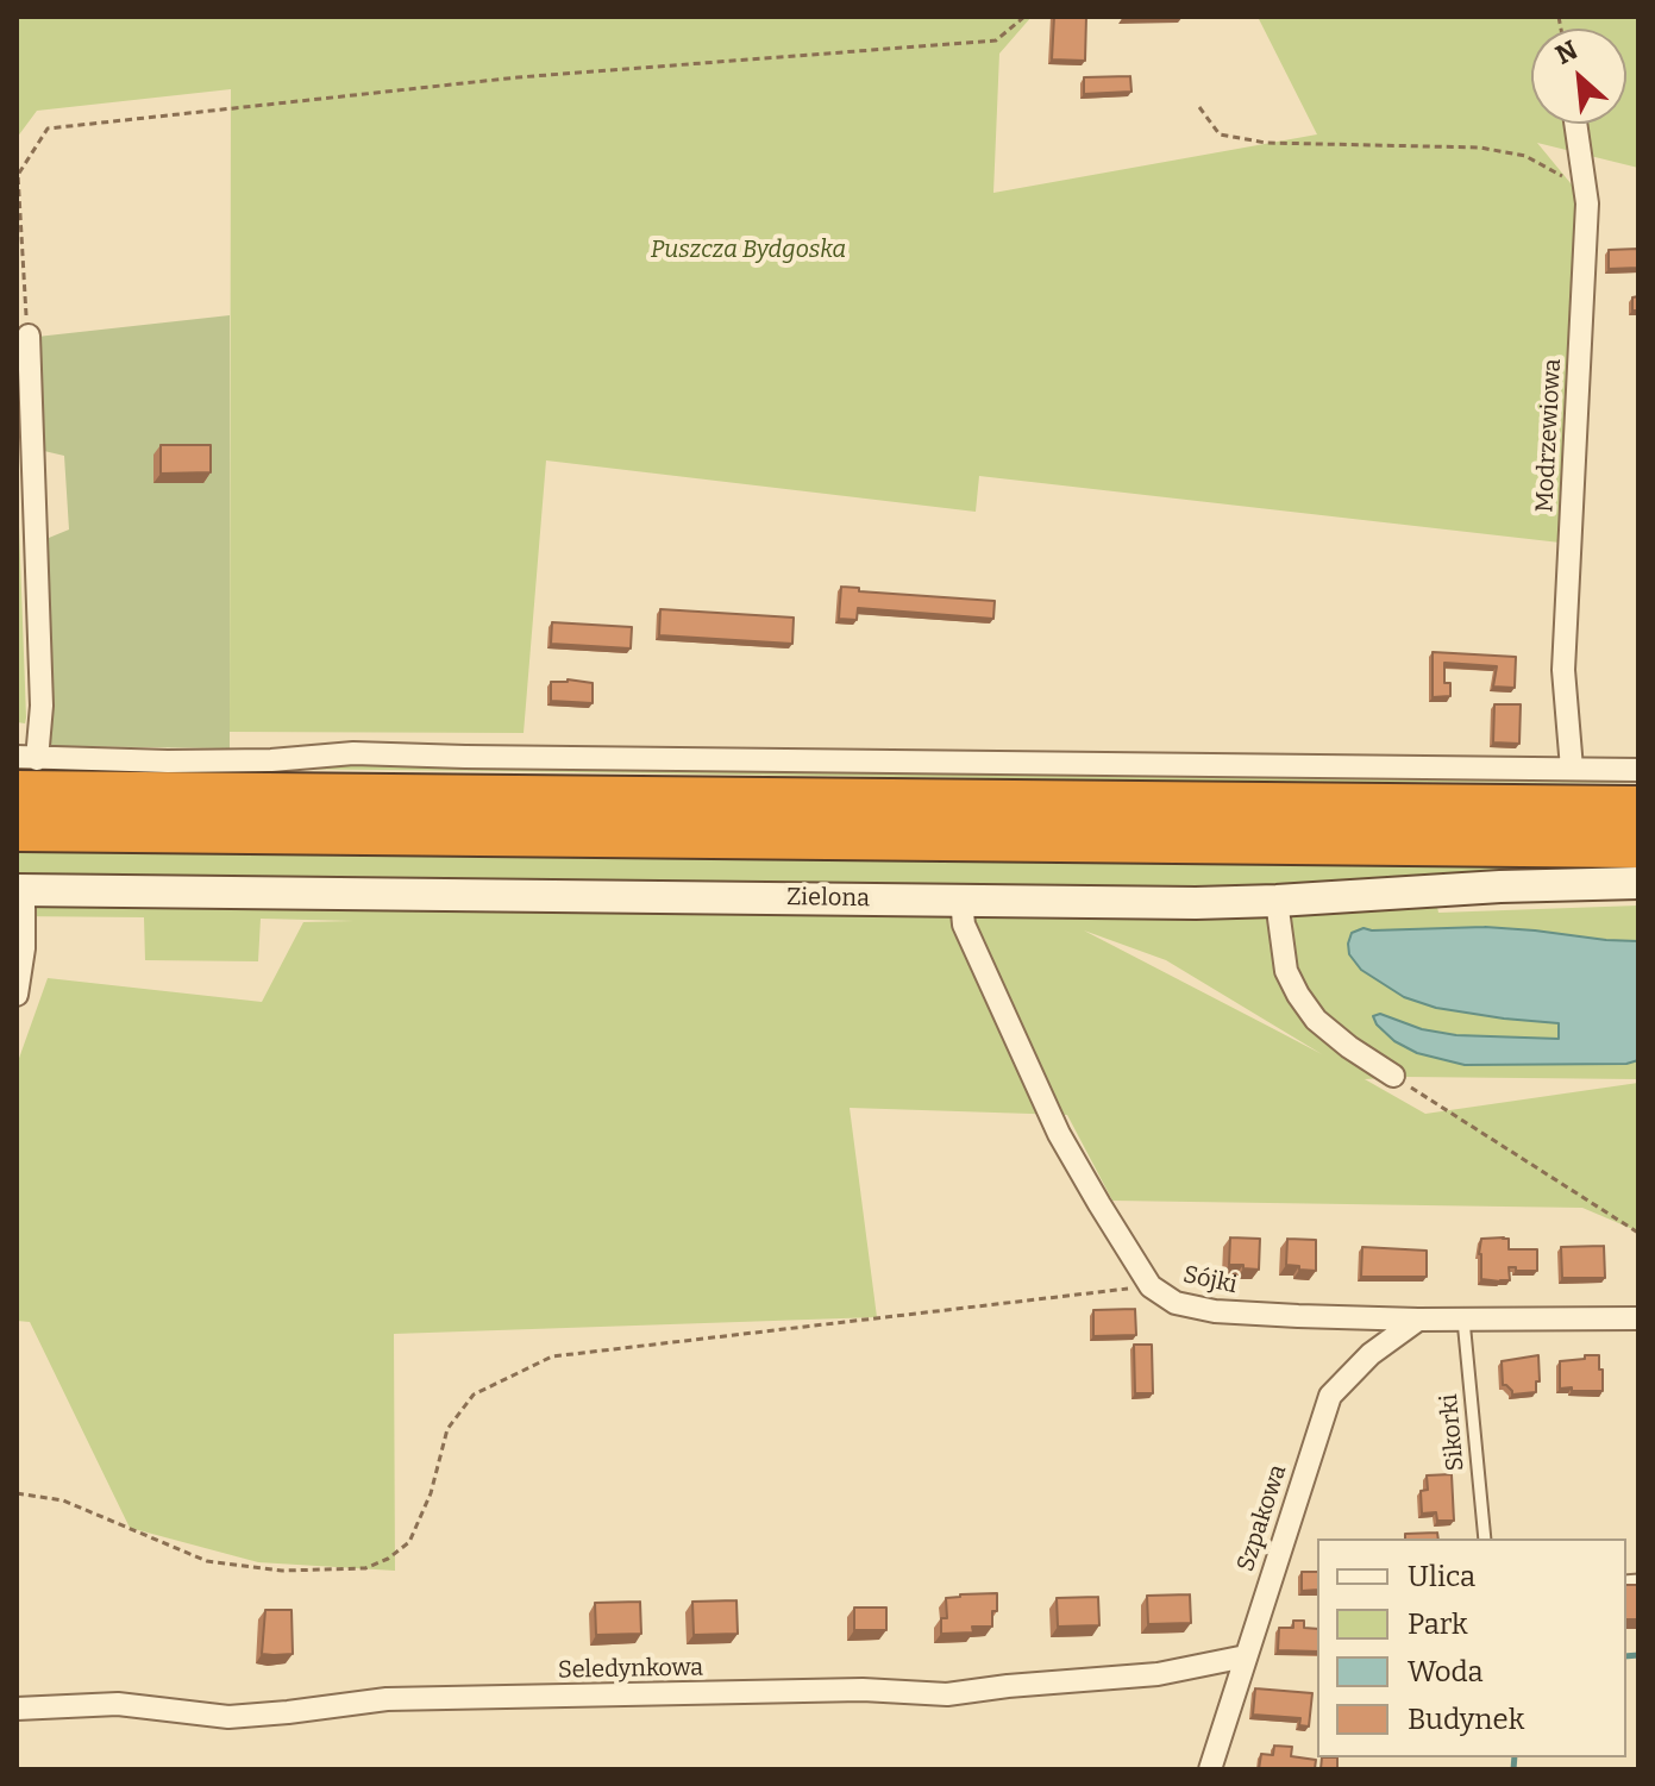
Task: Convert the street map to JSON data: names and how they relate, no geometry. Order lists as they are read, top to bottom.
{
  "streets": {
    "street": [
      "Modrzewiowa",
      "Zielona",
      "Sójki",
      "Szpakowa",
      "Seledynkowa"
    ],
    "lane": ["Sikorki"]
  },
  "crossings": [
    ["Zielona", "Sójki"],
    ["Sójki", "Sikorki"],
    ["Sójki", "Szpakowa"],
    ["Szpakowa", "Seledynkowa"]
  ],
  "parks": ["Puszcza Bydgoska"],
  "legend": [
    "Ulica",
    "Park",
    "Woda",
    "Budynek"
  ],
  "north": "top left"
}
